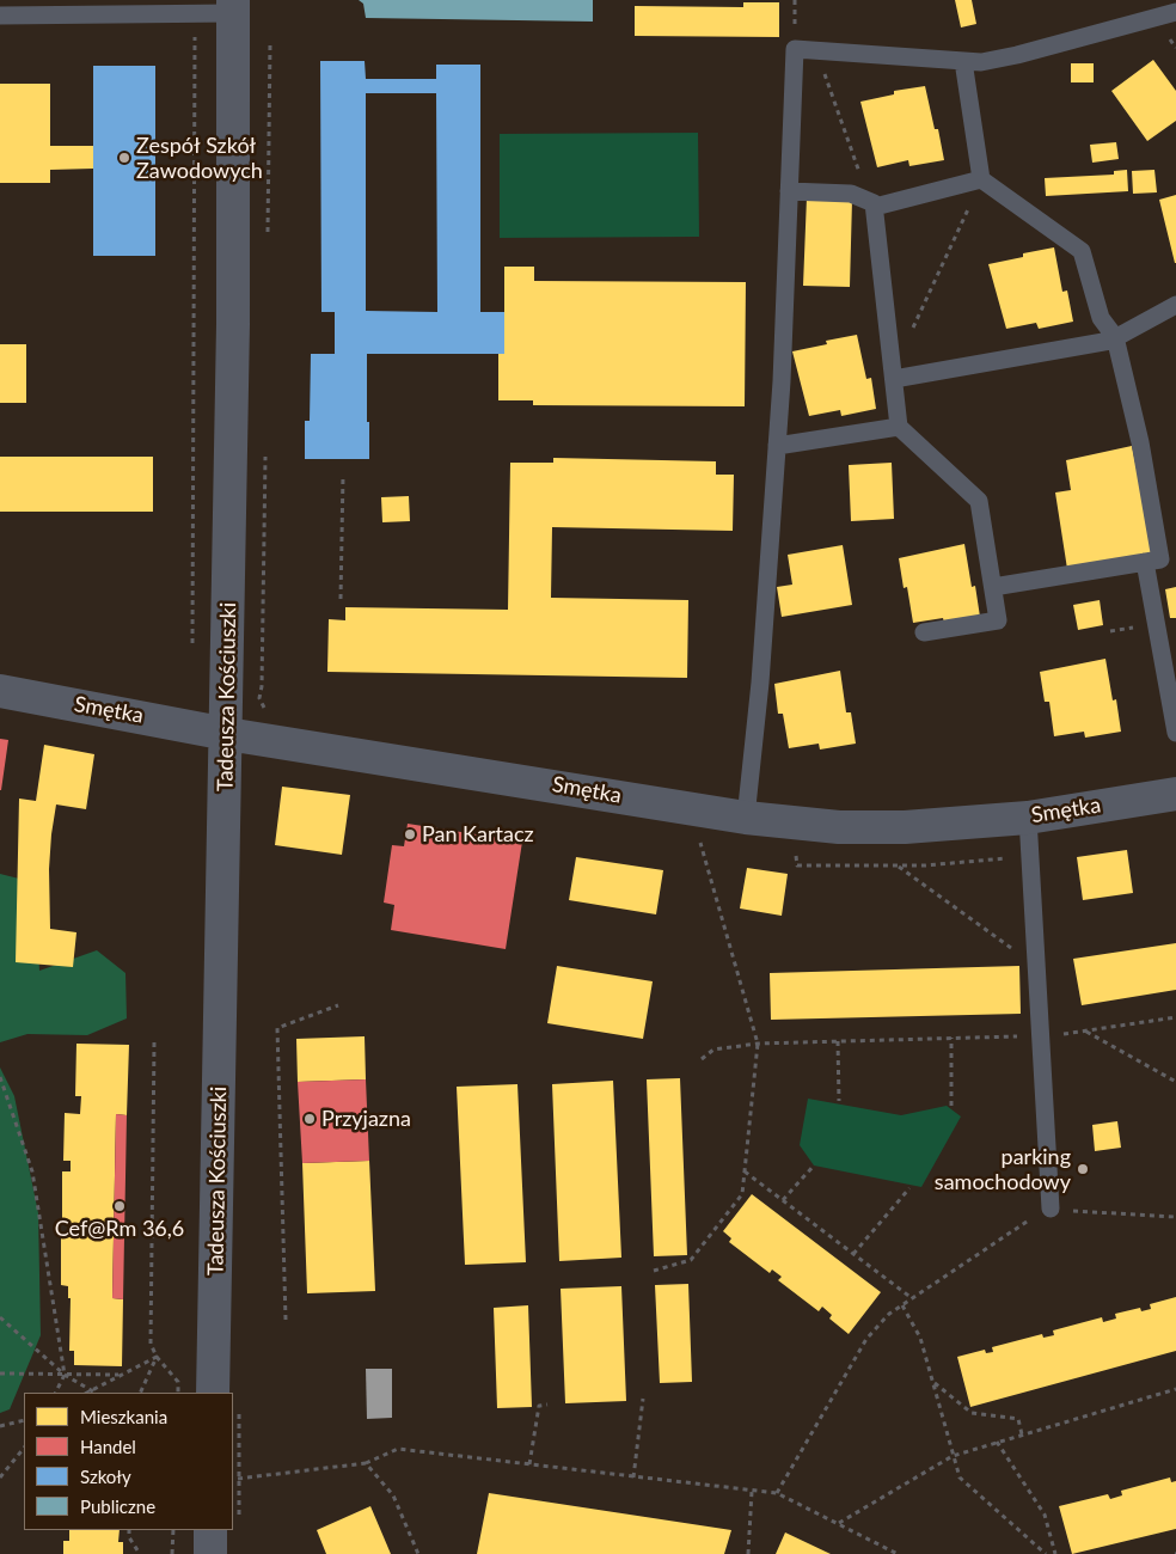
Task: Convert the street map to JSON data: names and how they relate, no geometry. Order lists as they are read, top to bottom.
{
  "streets": {
    "street": ["Tadeusza Kościuszki", "Smętka"]
  },
  "crossings": [
    ["Tadeusza Kościuszki", "Smętka"]
  ],
  "places": [
    "Zespół Szkół Zawodowych",
    "Pan Kartacz",
    "Przyjazna",
    "parking samochodowy",
    "Cef@Rm 36,6"
  ],
  "legend": [
    "Mieszkania",
    "Handel",
    "Szkoły",
    "Publiczne"
  ]
}
